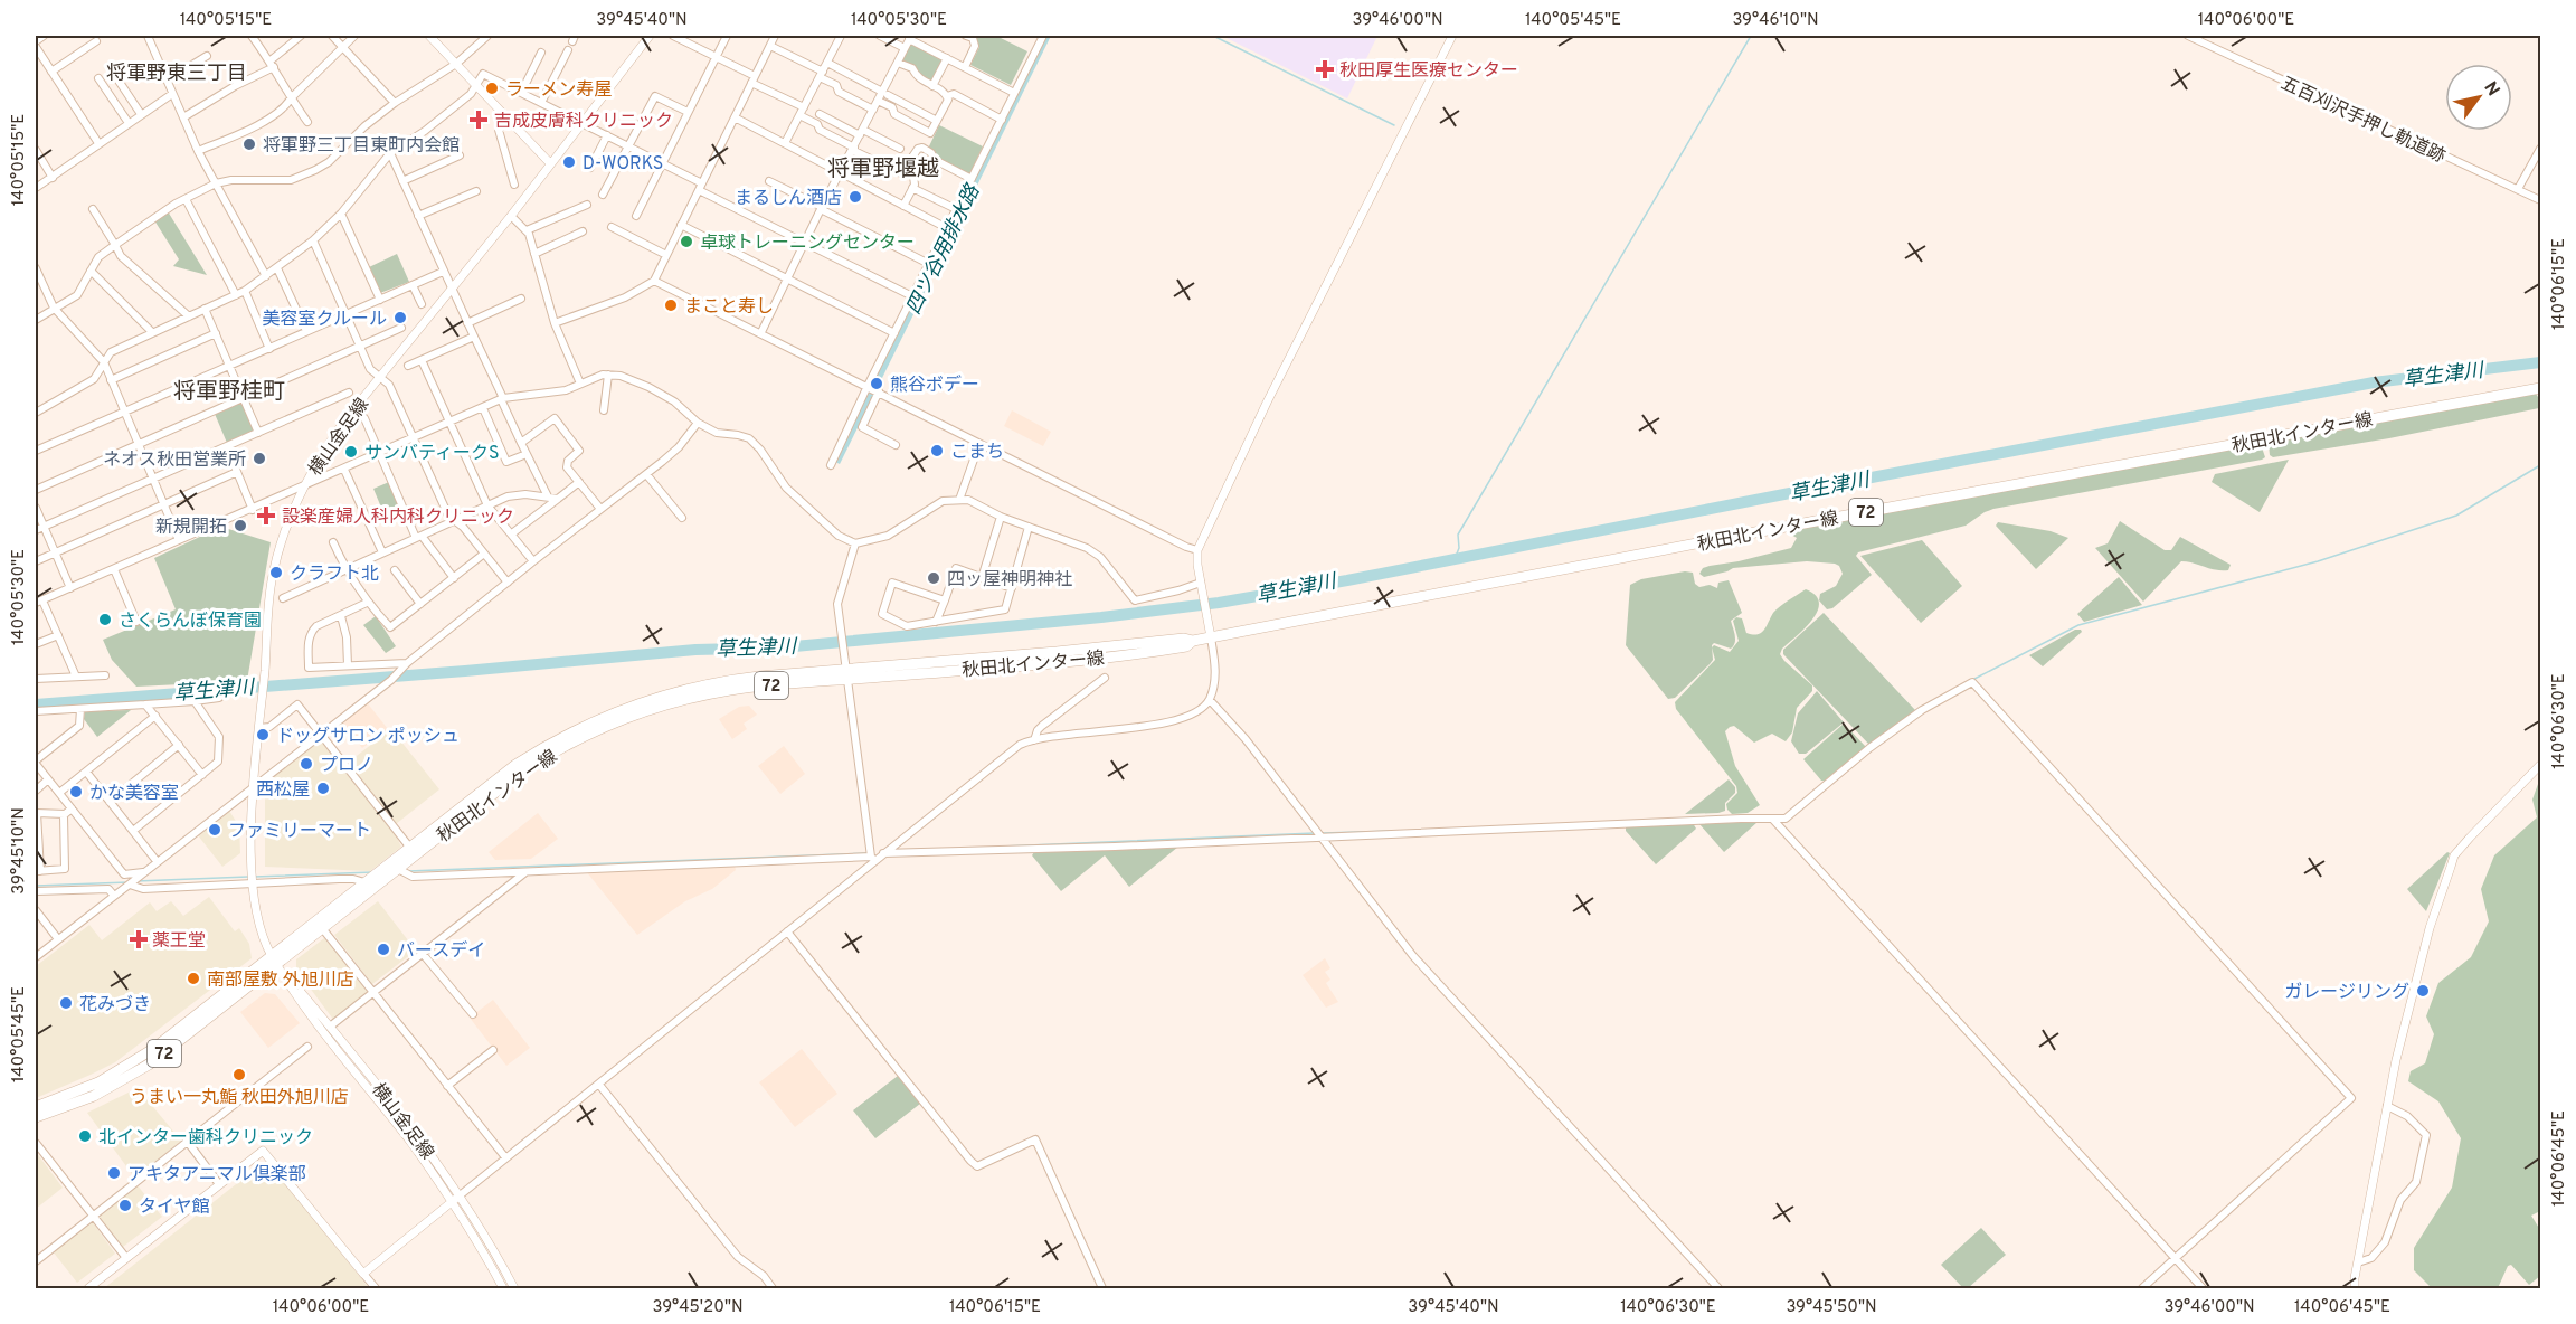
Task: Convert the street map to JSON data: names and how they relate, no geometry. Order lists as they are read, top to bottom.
{
  "streets": {
    "main road": ["秋田北インター線", "72"],
    "street": ["五百刈沢手押し軌道跡", "横山金足線"]
  },
  "crossings": [
    ["秋田北インター線", "横山金足線"]
  ],
  "districts": ["将軍野東三丁目", "将軍野堰越", "将軍野桂町"],
  "water": ["四ツ谷用排水路", "草生津川"],
  "places": {
    "health": [
      "秋田厚生医療センター",
      "吉成皮膚科クリニック",
      "設楽産婦人科内科クリニック",
      "薬王堂"
    ],
    "other": [
      "ラーメン寿屋",
      "将軍野三丁目東町内会館",
      "D-WORKS",
      "まるしん酒店",
      "卓球トレーニングセンター",
      "まこと寿し",
      "美容室クルール",
      "熊谷ボデー",
      "こまち",
      "サンバティークS",
      "ネオス秋田営業所",
      "新規開拓",
      "クラフト北",
      "四ッ屋神明神社",
      "さくらんぼ保育園",
      "ドッグサロン ポッシュ",
      "プロノ",
      "西松屋",
      "かな美容室",
      "ファミリーマート",
      "バースデイ",
      "南部屋敷 外旭川店",
      "ガレージリング",
      "花みづき",
      "うまい一丸鮨 秋田外旭川店",
      "北インター歯科クリニック",
      "アキタアニマル倶楽部",
      "タイヤ館"
    ]
  },
  "north": "top right",
  "coordinates": [
    "140°05'15\"E",
    "39°45'40\"N",
    "140°05'30\"E",
    "39°46'00\"N",
    "140°05'45\"E",
    "39°46'10\"N",
    "140°06'00\"E",
    "140°06'15\"E",
    "140°06'30\"E",
    "39°45'10\"N",
    "140°06'45\"E",
    "39°45'20\"N",
    "39°45'50\"N"
  ]
}
